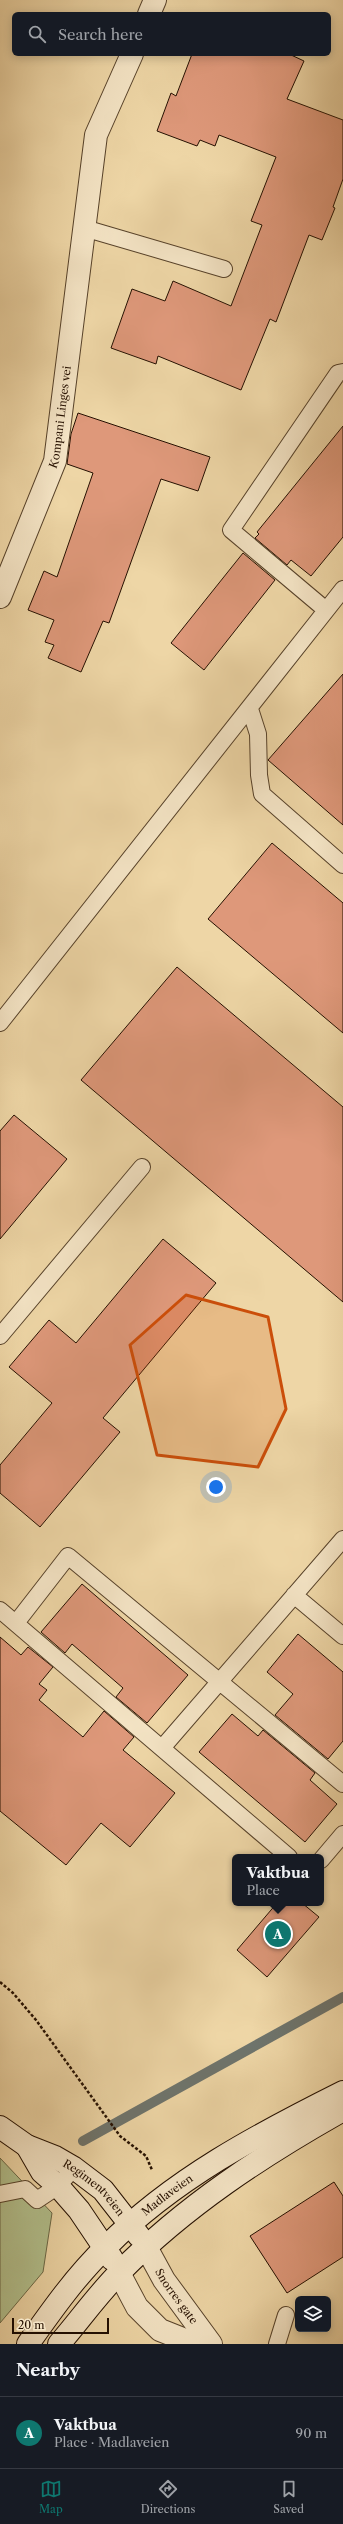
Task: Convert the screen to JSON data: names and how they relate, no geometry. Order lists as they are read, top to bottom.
{
  "streets": {
    "main road": [
      "Kompani Linges vei",
      "Regimentveien",
      "Madlaveien",
      "Snorres gate"
    ]
  },
  "crossings": [
    ["Regimentveien", "Madlaveien"],
    ["Regimentveien", "Snorres gate"]
  ],
  "scale_bar": "20 m",
  "page": {
    "search": "Search here",
    "popup": ["Vaktbua", "Place"],
    "pins": "A",
    "scale": "20 m",
    "heading": "Nearby",
    "list": [
      {
        "mark": "A",
        "name": "Vaktbua",
        "note": "Place · Madlaveien",
        "value": "90 m"
      }
    ],
    "nav": ["Map", "Directions", "Saved"]
  }
}
